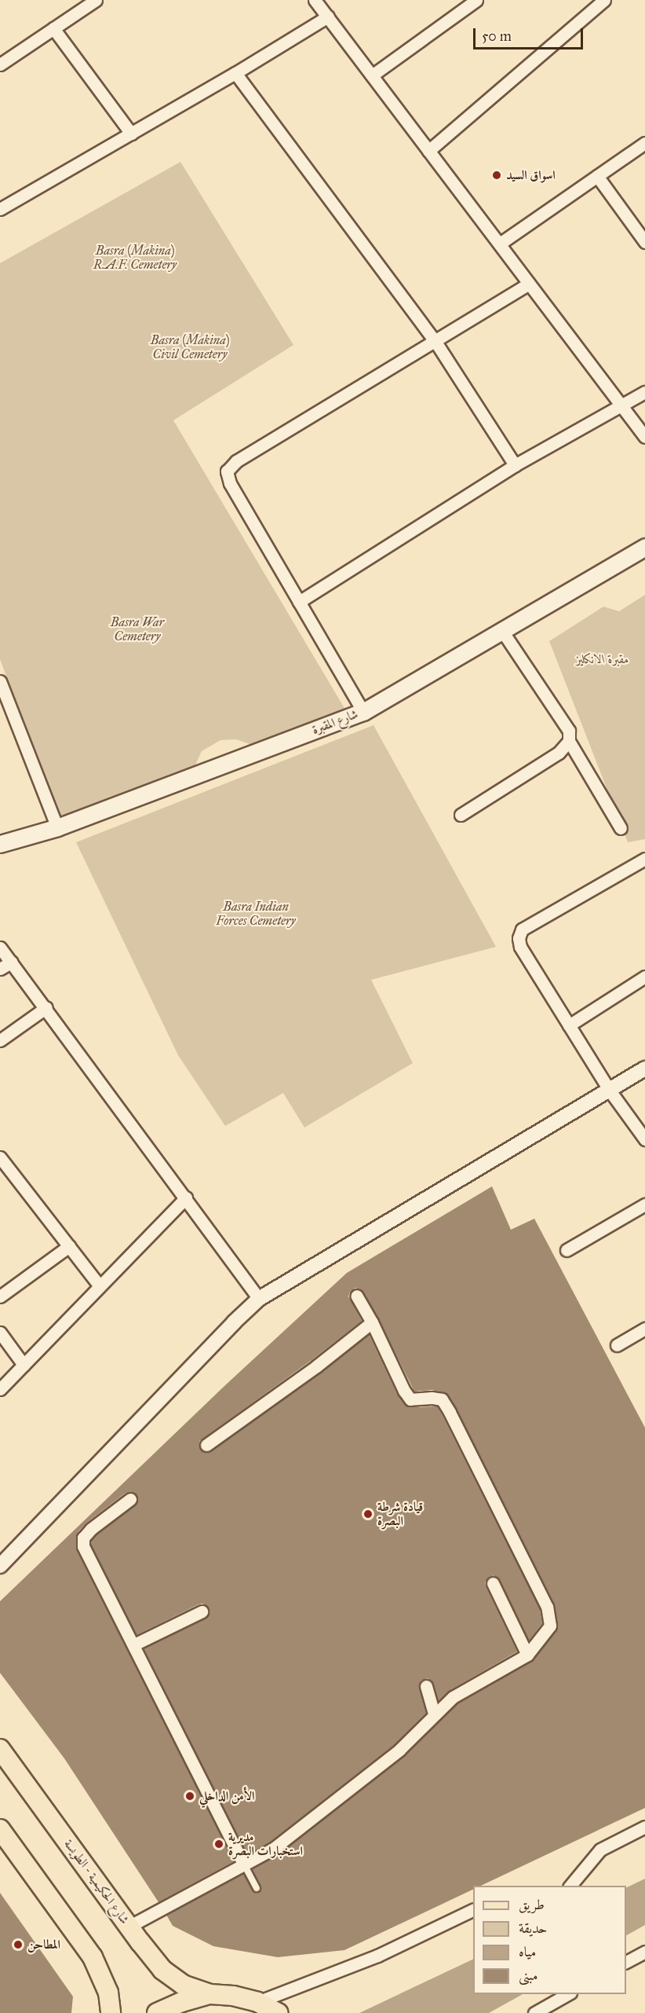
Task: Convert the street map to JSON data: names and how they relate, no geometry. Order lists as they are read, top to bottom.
{
  "streets": {
    "main road": ["شارع المقبرة", "شارع الحكيمية - الطويسة"]
  },
  "parks": [
    "Basra (Makina) R.A.F. Cemetery",
    "Basra (Makina) Civil Cemetery",
    "Basra War Cemetery",
    "مقبرة الانكليز",
    "Basra Indian Forces Cemetery"
  ],
  "places": [
    "اسواق السيد",
    "قيادة شرطة البصرة",
    "الأمن الداخلي",
    "مديرية استخبارات البصرة",
    "المطاحن"
  ],
  "legend": [
    "طريق",
    "حديقة",
    "مياه",
    "مبنى"
  ],
  "scale_bar": "50 m"
}
